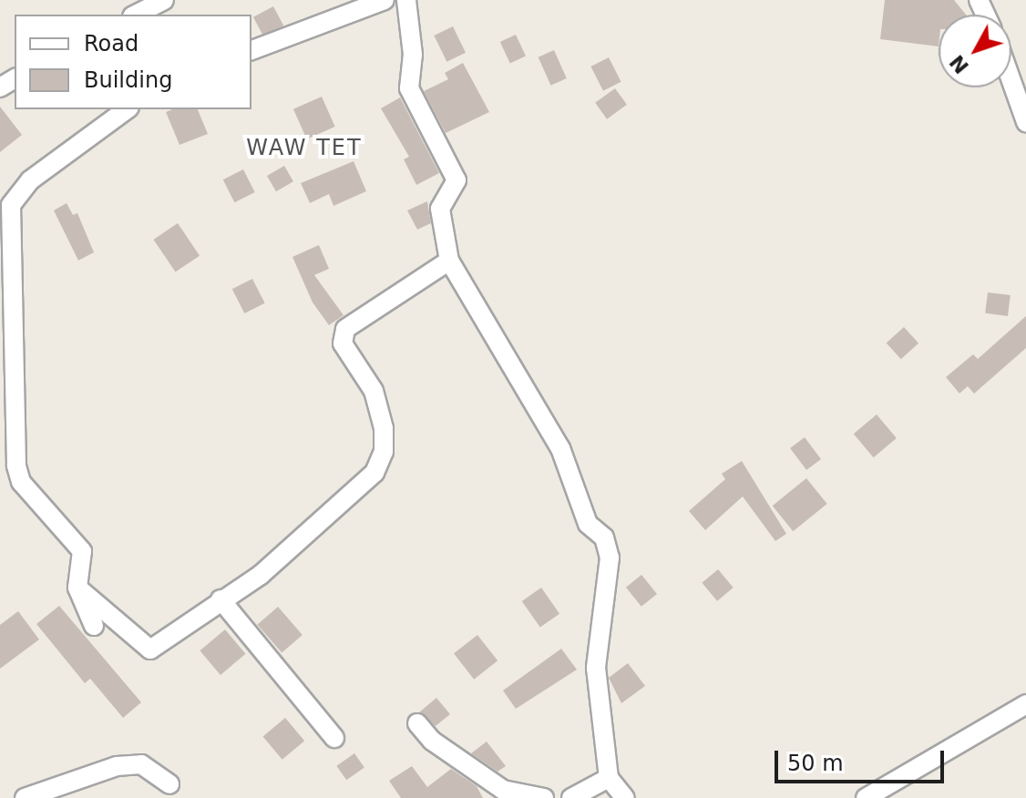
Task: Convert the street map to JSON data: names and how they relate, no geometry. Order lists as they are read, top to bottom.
{
  "districts": ["WAW TET"],
  "legend": ["Road", "Building"],
  "scale_bar": "50 m",
  "north": "bottom left"
}
